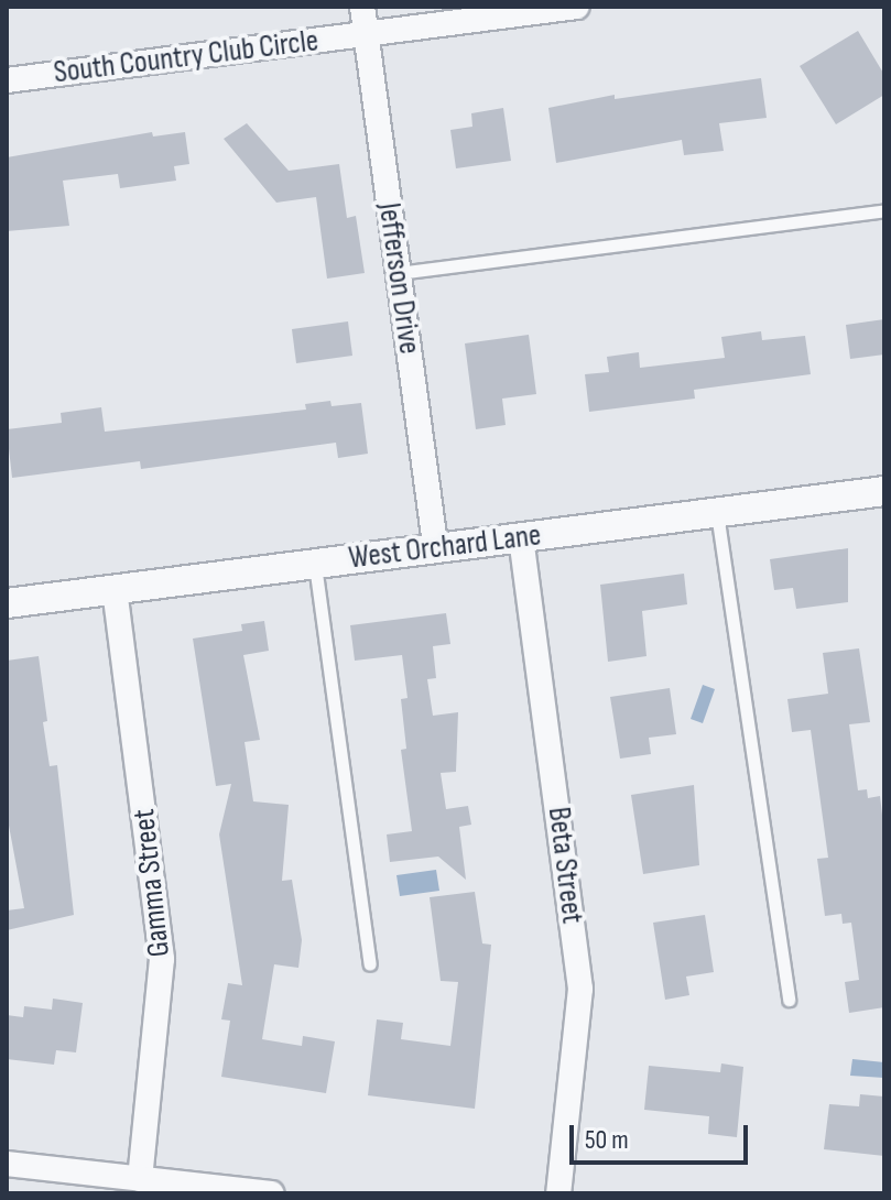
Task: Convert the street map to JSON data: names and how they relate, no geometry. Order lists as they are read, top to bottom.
{
  "streets": {
    "street": [
      "South Country Club Circle",
      "Jefferson Drive",
      "West Orchard Lane",
      "Beta Street",
      "Gamma Street"
    ]
  },
  "crossings": [
    ["South Country Club Circle", "Jefferson Drive"],
    ["Jefferson Drive", "West Orchard Lane"],
    ["West Orchard Lane", "Beta Street"],
    ["West Orchard Lane", "Gamma Street"]
  ],
  "scale_bar": "50 m"
}
